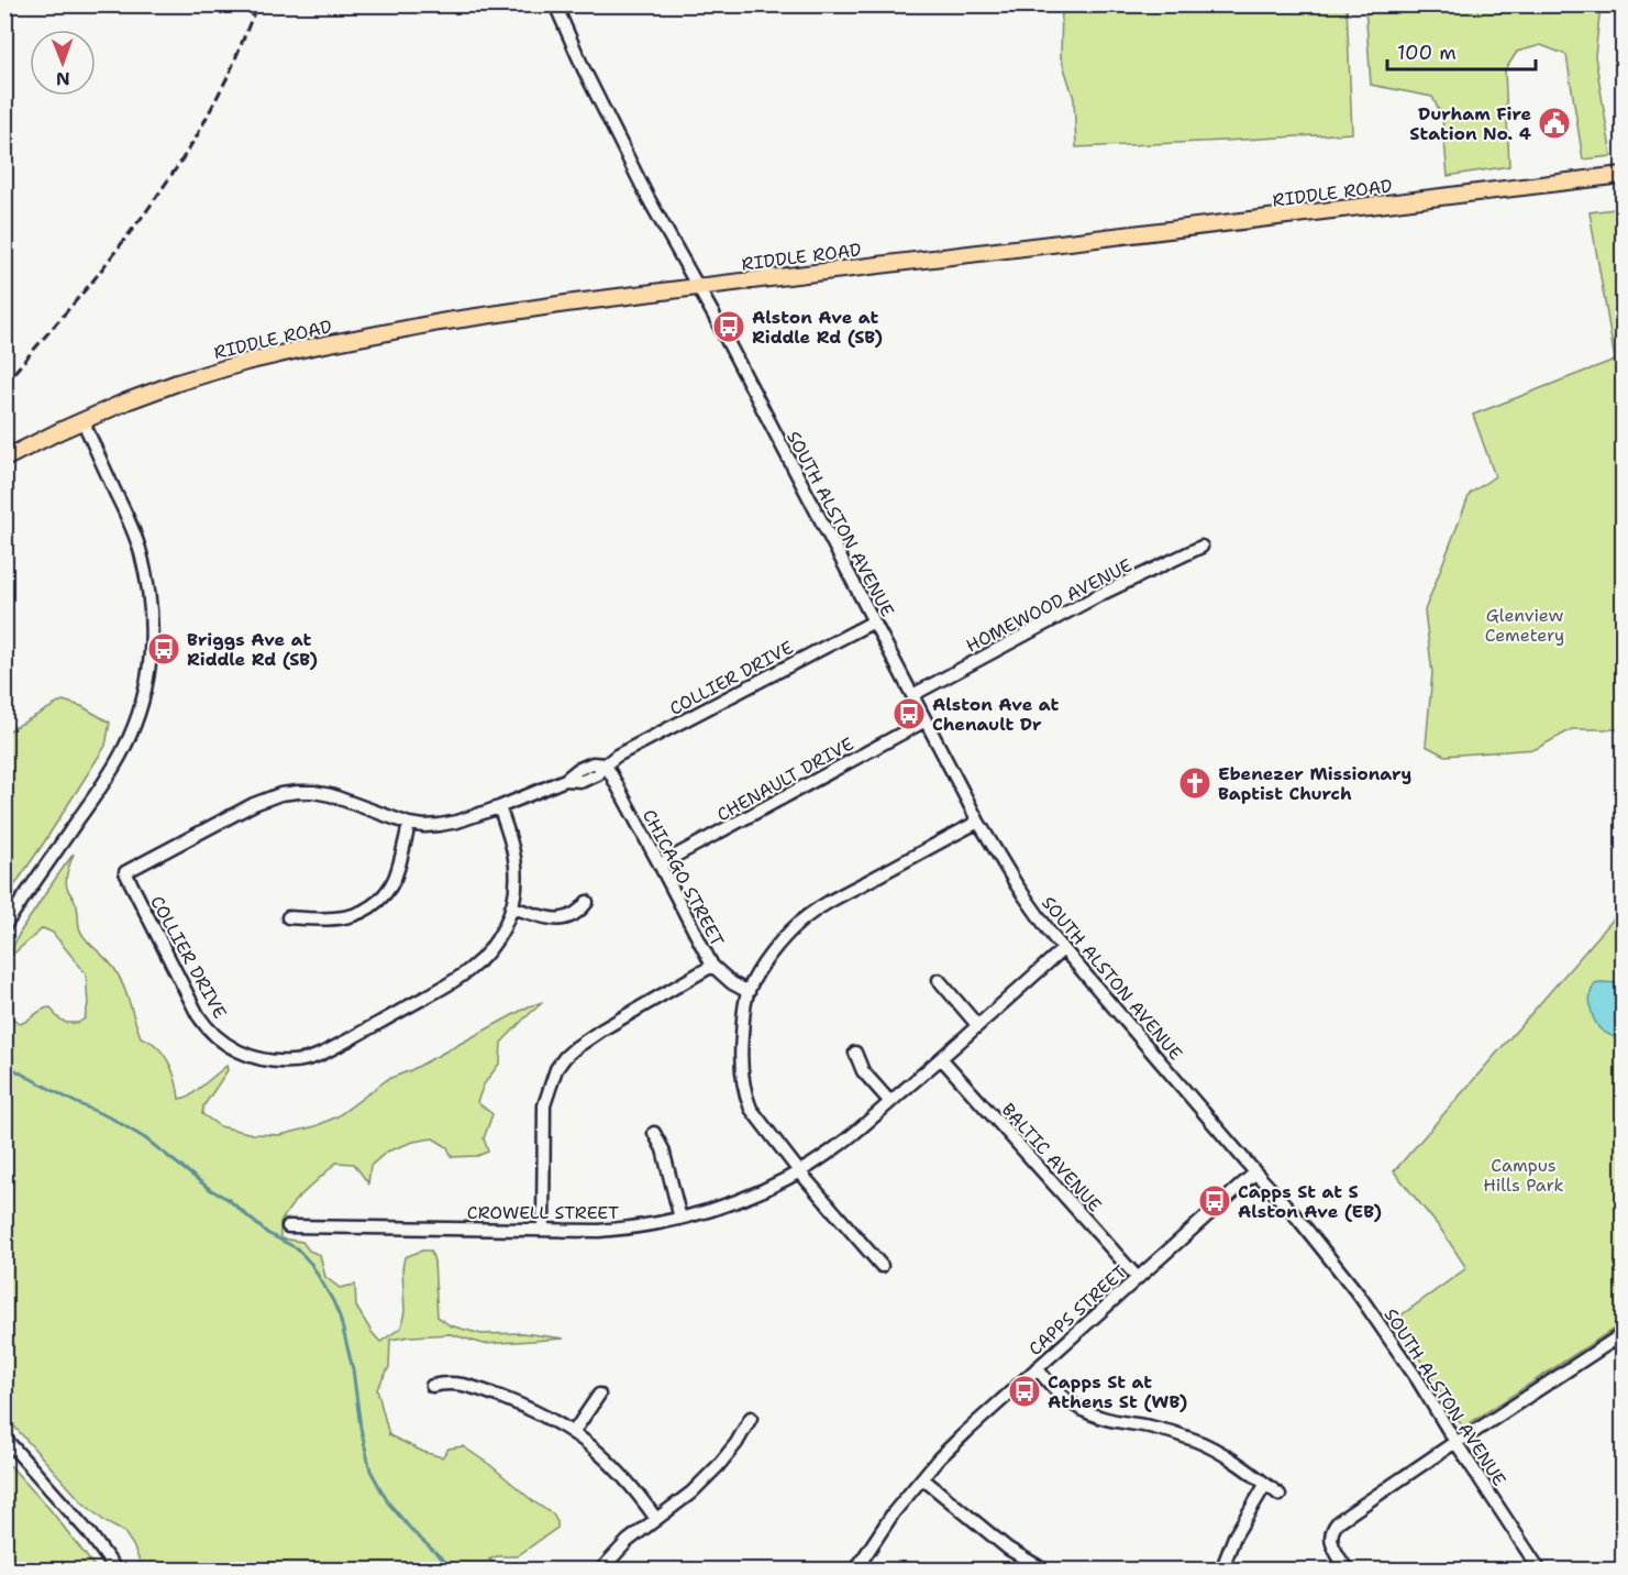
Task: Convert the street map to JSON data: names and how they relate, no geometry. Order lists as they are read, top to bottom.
{
  "streets": {
    "main road": ["RIDDLE ROAD"],
    "street": [
      "SOUTH ALSTON AVENUE",
      "HOMEWOOD AVENUE",
      "COLLIER DRIVE",
      "CHENAULT DRIVE",
      "CHICAGO STREET",
      "BALTIC AVENUE",
      "CROWELL STREET",
      "CAPPS STREET"
    ]
  },
  "crossings": [
    ["RIDDLE ROAD", "SOUTH ALSTON AVENUE"],
    ["SOUTH ALSTON AVENUE", "HOMEWOOD AVENUE"],
    ["SOUTH ALSTON AVENUE", "COLLIER DRIVE"],
    ["SOUTH ALSTON AVENUE", "CHENAULT DRIVE"],
    ["SOUTH ALSTON AVENUE", "CROWELL STREET"],
    ["SOUTH ALSTON AVENUE", "CAPPS STREET"],
    ["COLLIER DRIVE", "CHICAGO STREET"],
    ["CHENAULT DRIVE", "CHICAGO STREET"],
    ["BALTIC AVENUE", "CROWELL STREET"],
    ["BALTIC AVENUE", "CAPPS STREET"]
  ],
  "parks": ["Glenview Cemetery", "Campus Hills Park"],
  "places": {
    "public building": ["Durham Fire Station No. 4"],
    "bus stop": [
      "Alston Ave at Riddle Rd (SB)",
      "Briggs Ave at Riddle Rd (SB)",
      "Alston Ave at Chenault Dr",
      "Capps St at S Alston Ave (EB)",
      "Capps St at Athens St (WB)"
    ],
    "church": ["Ebenezer Missionary Baptist Church"]
  },
  "scale_bar": "100 m",
  "north": "bottom"
}
